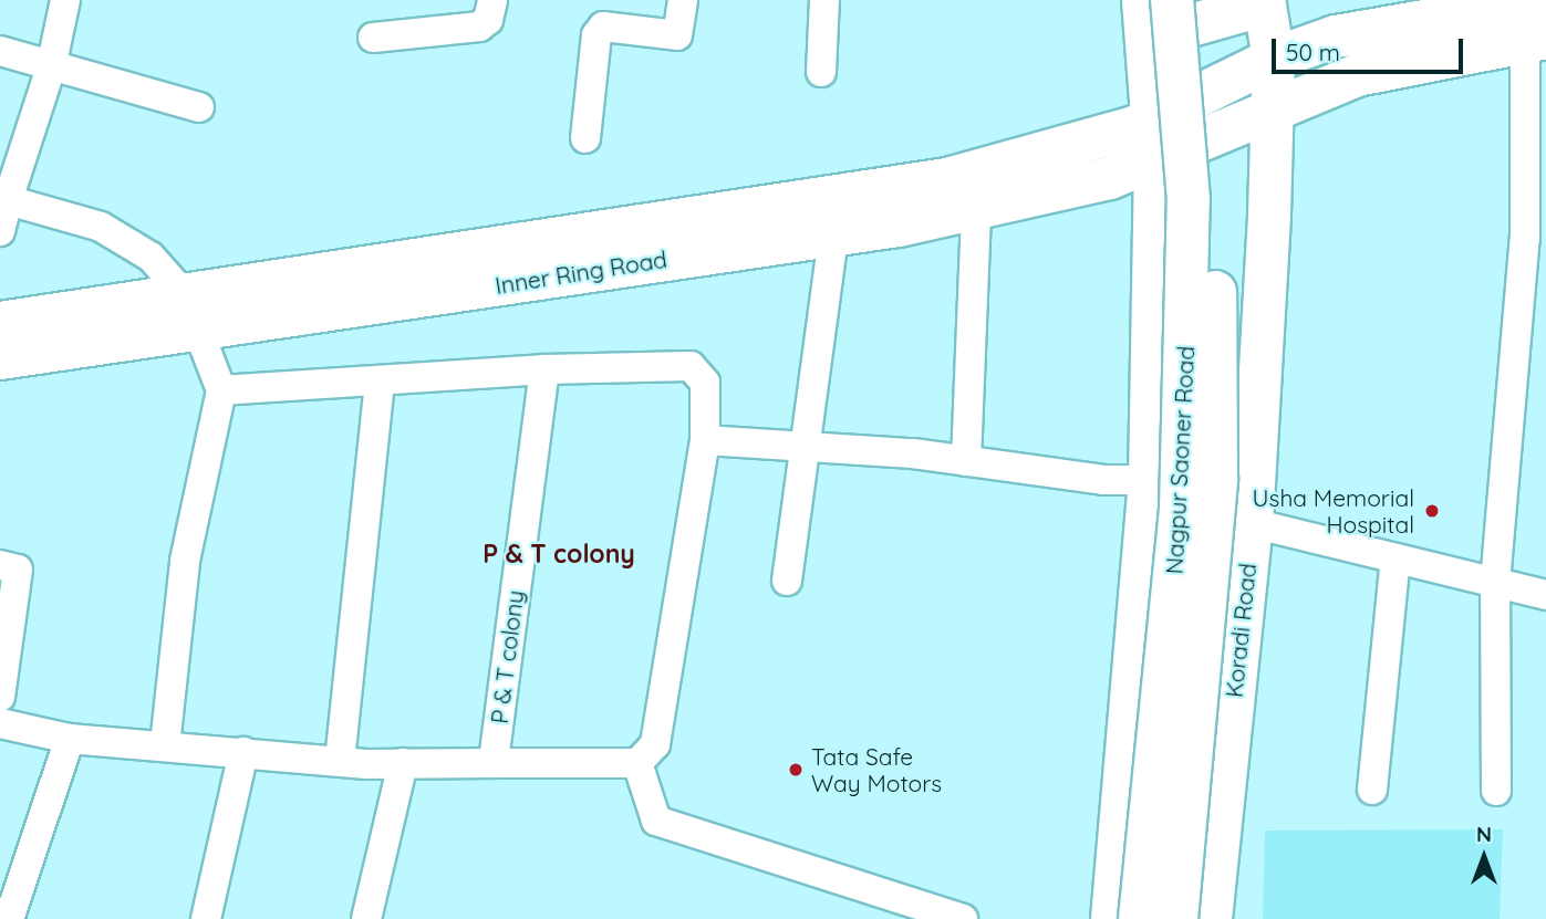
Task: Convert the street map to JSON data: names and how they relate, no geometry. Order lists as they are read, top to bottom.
{
  "streets": {
    "main road": ["Inner Ring Road", "Nagpur Saoner Road", "Koradi Road"],
    "street": ["P & T colony"]
  },
  "districts": ["P & T colony"],
  "places": ["Usha Memorial Hospital", "Tata Safe Way Motors"],
  "scale_bar": "50 m",
  "north": "top"
}
